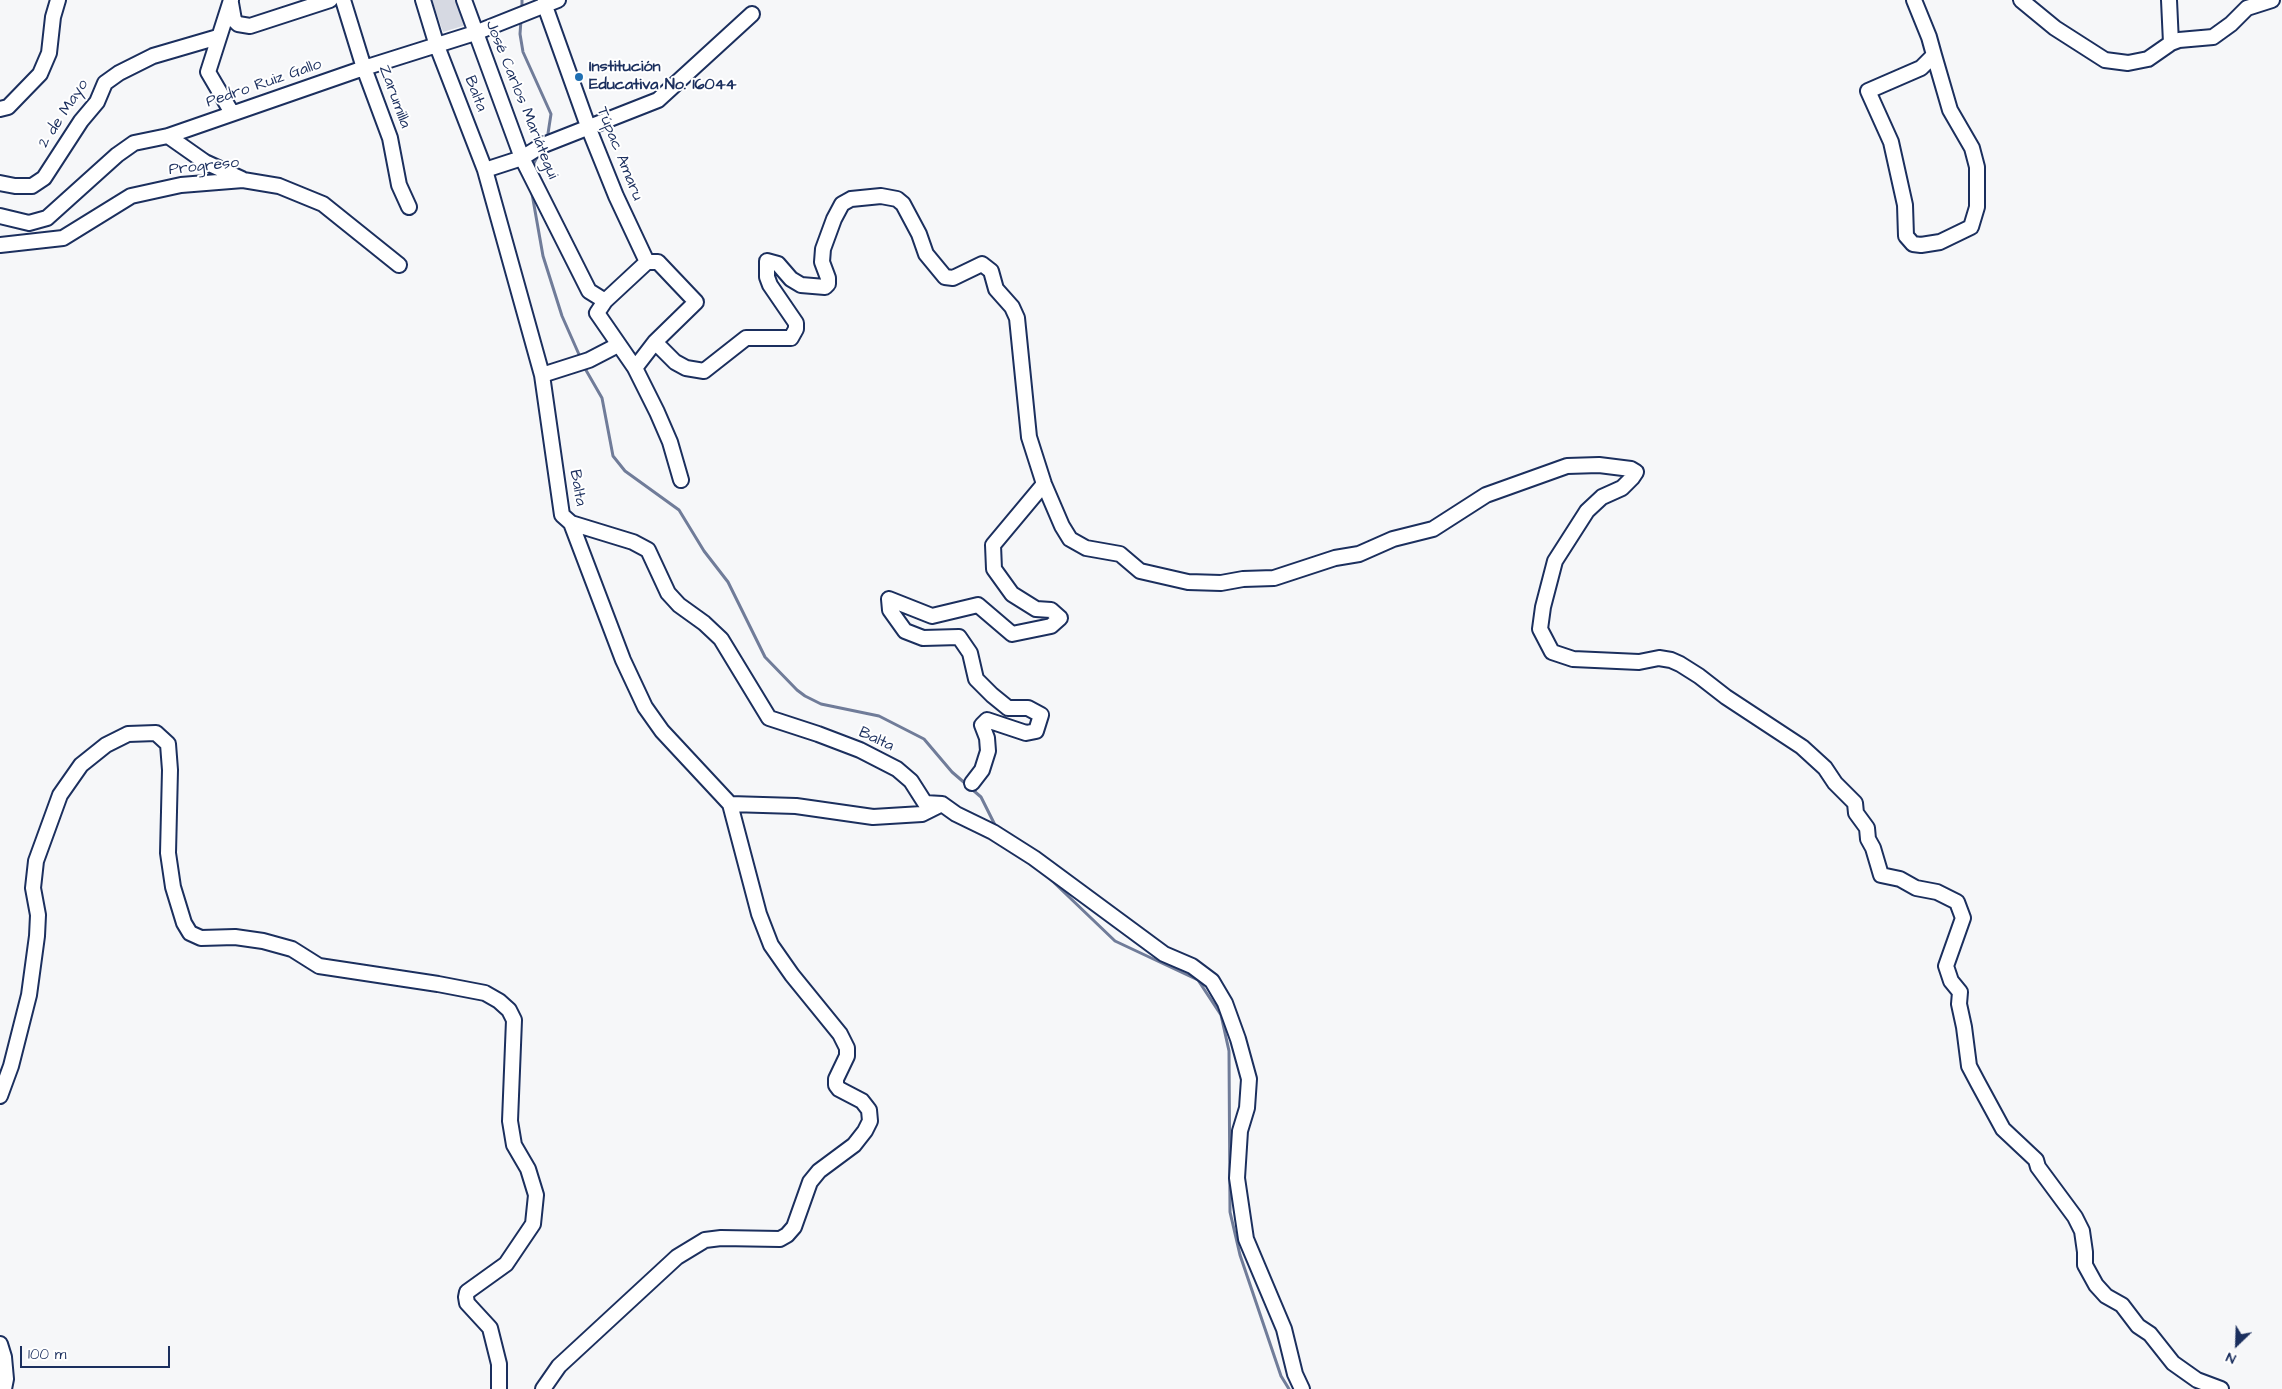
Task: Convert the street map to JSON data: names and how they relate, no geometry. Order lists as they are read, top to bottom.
{
  "streets": {
    "street": [
      "Pedro Ruiz Gallo",
      "Balta",
      "Zarumilla",
      "José Carlos Mariátegui",
      "2 de Mayo",
      "Túpac Amaru",
      "Progreso"
    ]
  },
  "crossings": [
    ["Pedro Ruiz Gallo", "Balta"],
    ["Pedro Ruiz Gallo", "Zarumilla"],
    ["Pedro Ruiz Gallo", "José Carlos Mariátegui"],
    ["Pedro Ruiz Gallo", "Túpac Amaru"]
  ],
  "places": ["Institución Educativa No. 16044"],
  "scale_bar": "100 m",
  "north": "bottom left"
}
